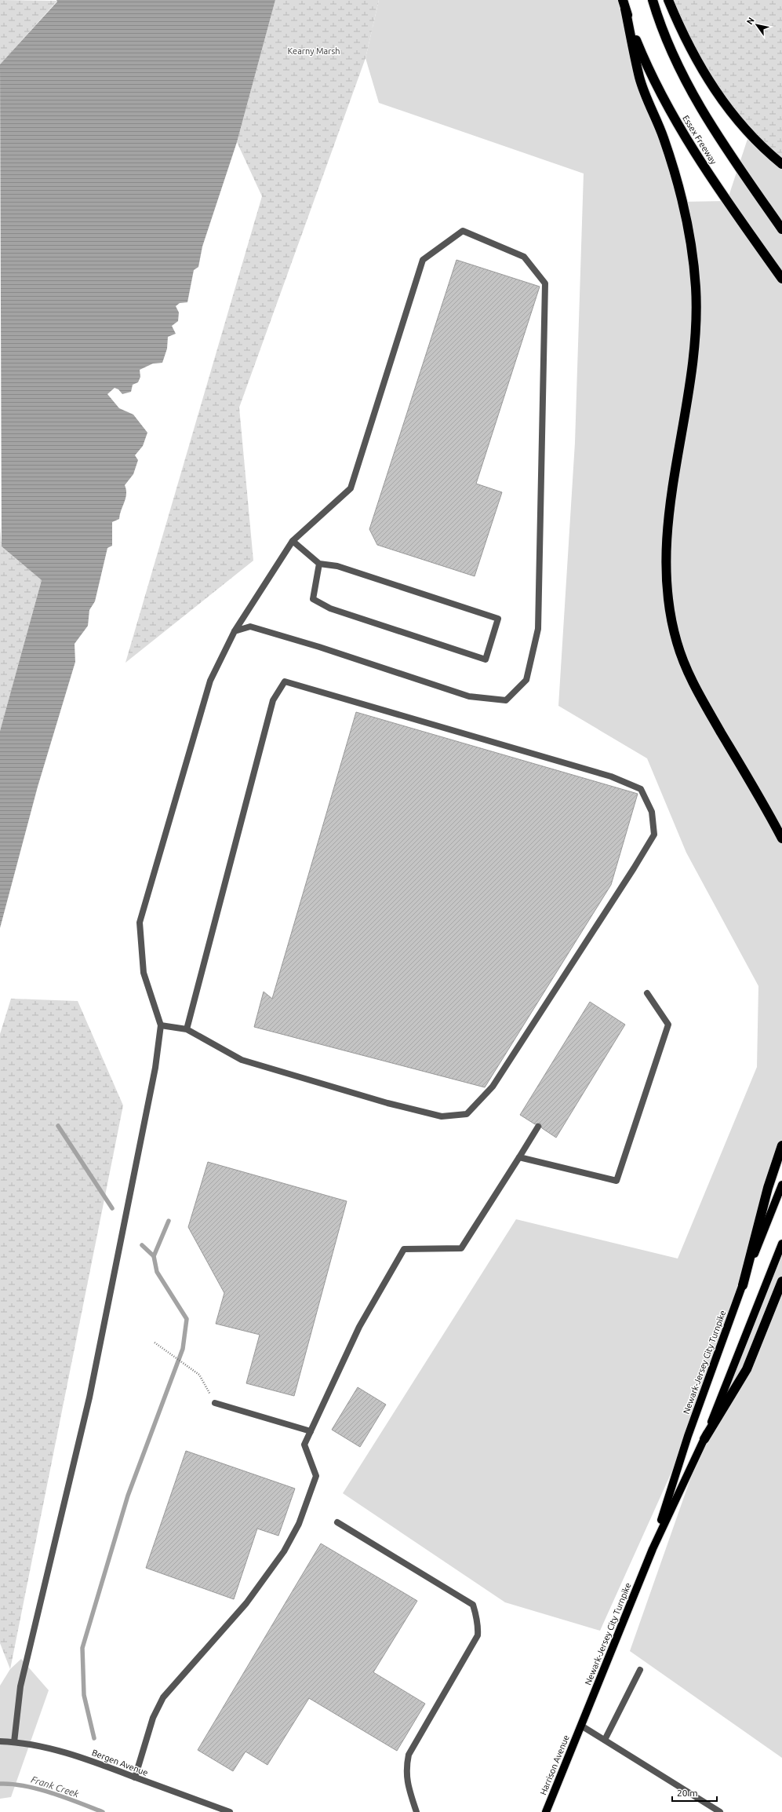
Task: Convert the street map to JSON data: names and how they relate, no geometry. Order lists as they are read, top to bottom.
{
  "streets": {
    "highway": ["Essex Freeway"],
    "main road": ["Newark-Jersey City Turnpike", "Harrison Avenue"],
    "street": ["Bergen Avenue"]
  },
  "crossings": [
    ["Newark-Jersey City Turnpike", "Harrison Avenue"]
  ],
  "water": ["Frank Creek"],
  "parks": ["Kearny Marsh"],
  "scale_bar": "20 m",
  "north": "top left"
}
